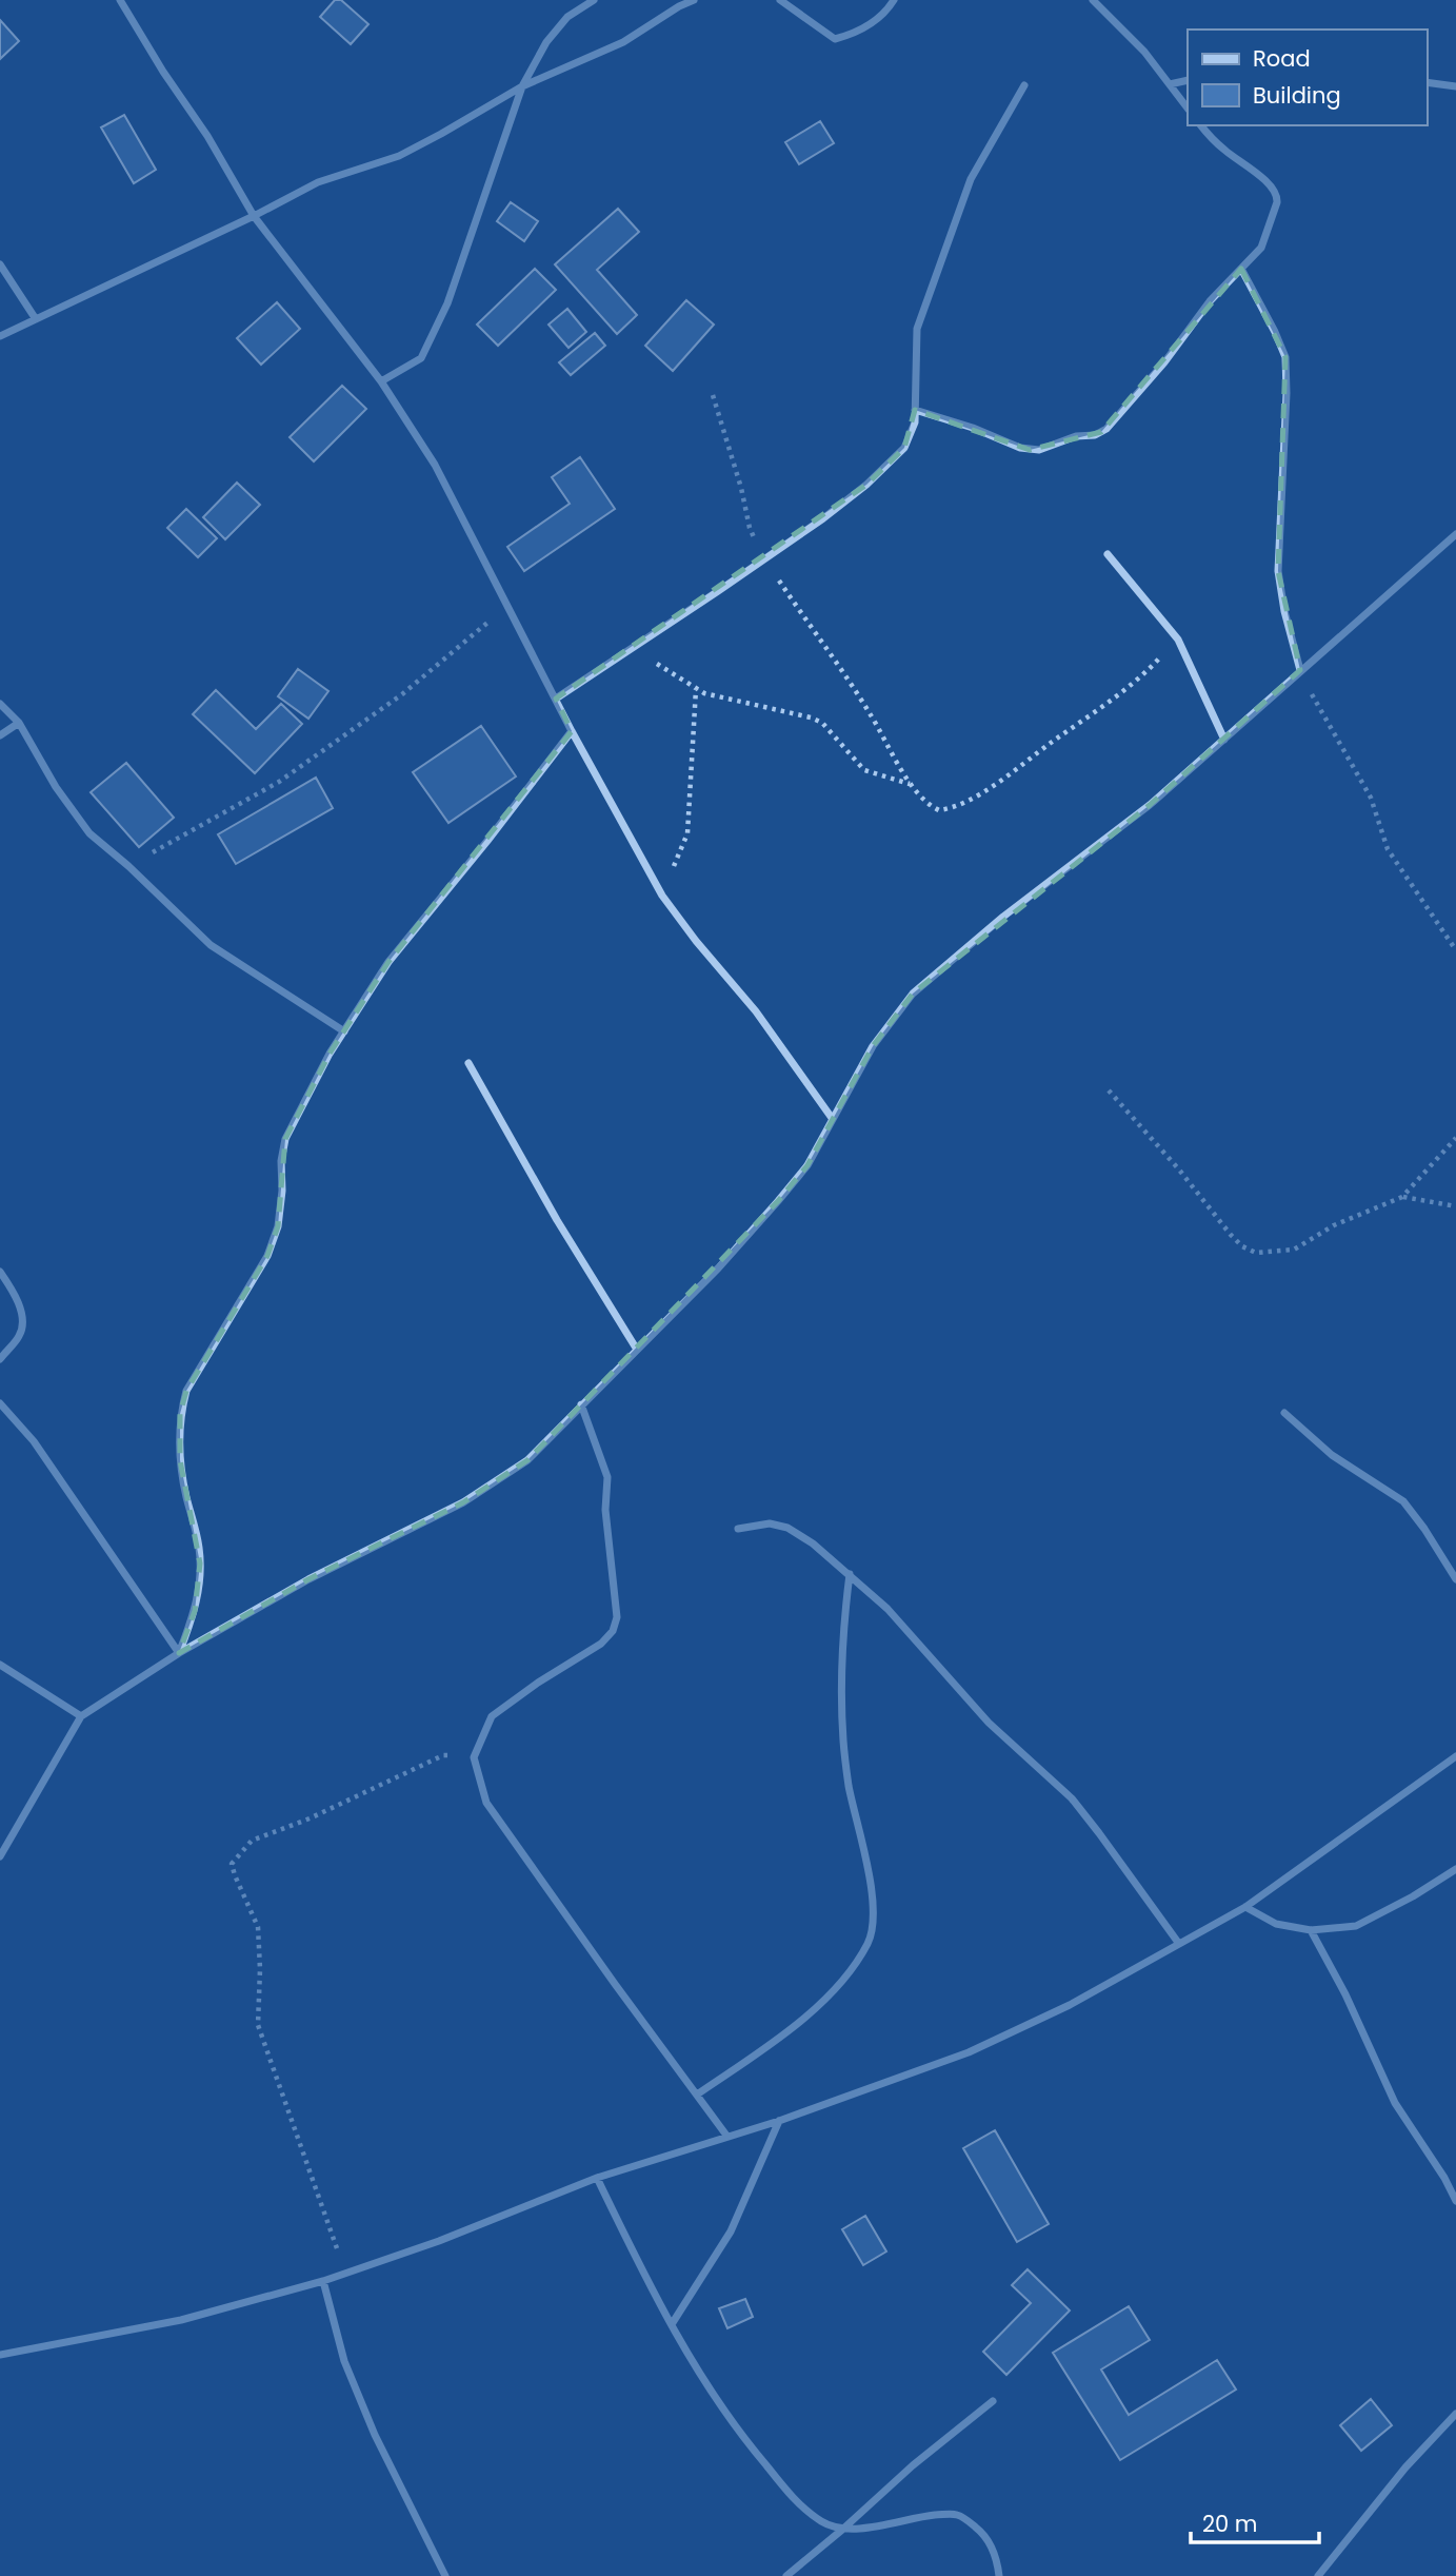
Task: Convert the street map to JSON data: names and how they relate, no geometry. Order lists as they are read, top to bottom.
{
  "legend": ["Road", "Building"],
  "scale_bar": "20 m"
}
